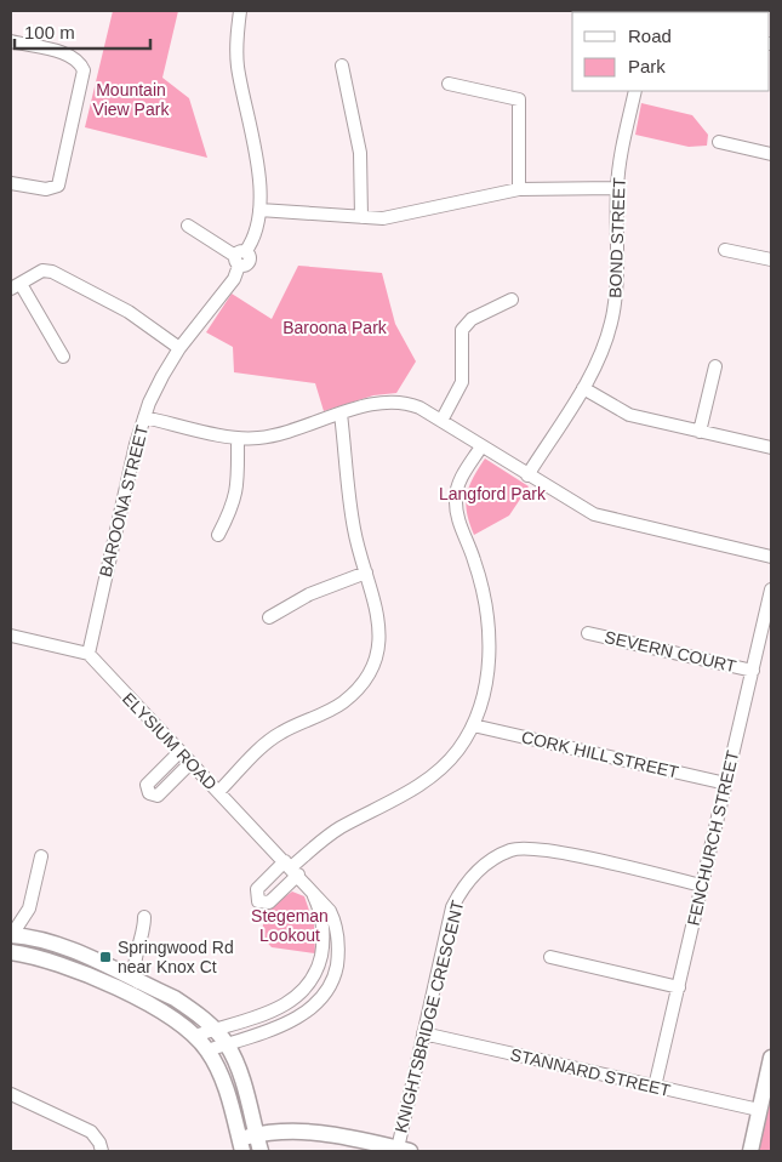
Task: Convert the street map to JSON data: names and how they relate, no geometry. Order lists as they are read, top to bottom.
{
  "streets": {
    "street": [
      "BOND STREET",
      "BAROONA STREET",
      "SEVERN COURT",
      "ELYSIUM ROAD",
      "CORK HILL STREET",
      "FENCHURCH STREET",
      "KNIGHTSBRIDGE CRESCENT",
      "STANNARD STREET"
    ]
  },
  "crossings": [
    ["BAROONA STREET", "ELYSIUM ROAD"],
    ["SEVERN COURT", "FENCHURCH STREET"],
    ["CORK HILL STREET", "FENCHURCH STREET"],
    ["FENCHURCH STREET", "KNIGHTSBRIDGE CRESCENT"],
    ["FENCHURCH STREET", "STANNARD STREET"],
    ["KNIGHTSBRIDGE CRESCENT", "STANNARD STREET"]
  ],
  "parks": [
    "Mountain View Park",
    "Baroona Park",
    "Langford Park",
    "Stegeman Lookout"
  ],
  "places": {
    "transit": ["Springwood Rd near Knox Ct"]
  },
  "legend": ["Road", "Park"],
  "scale_bar": "100 m"
}
